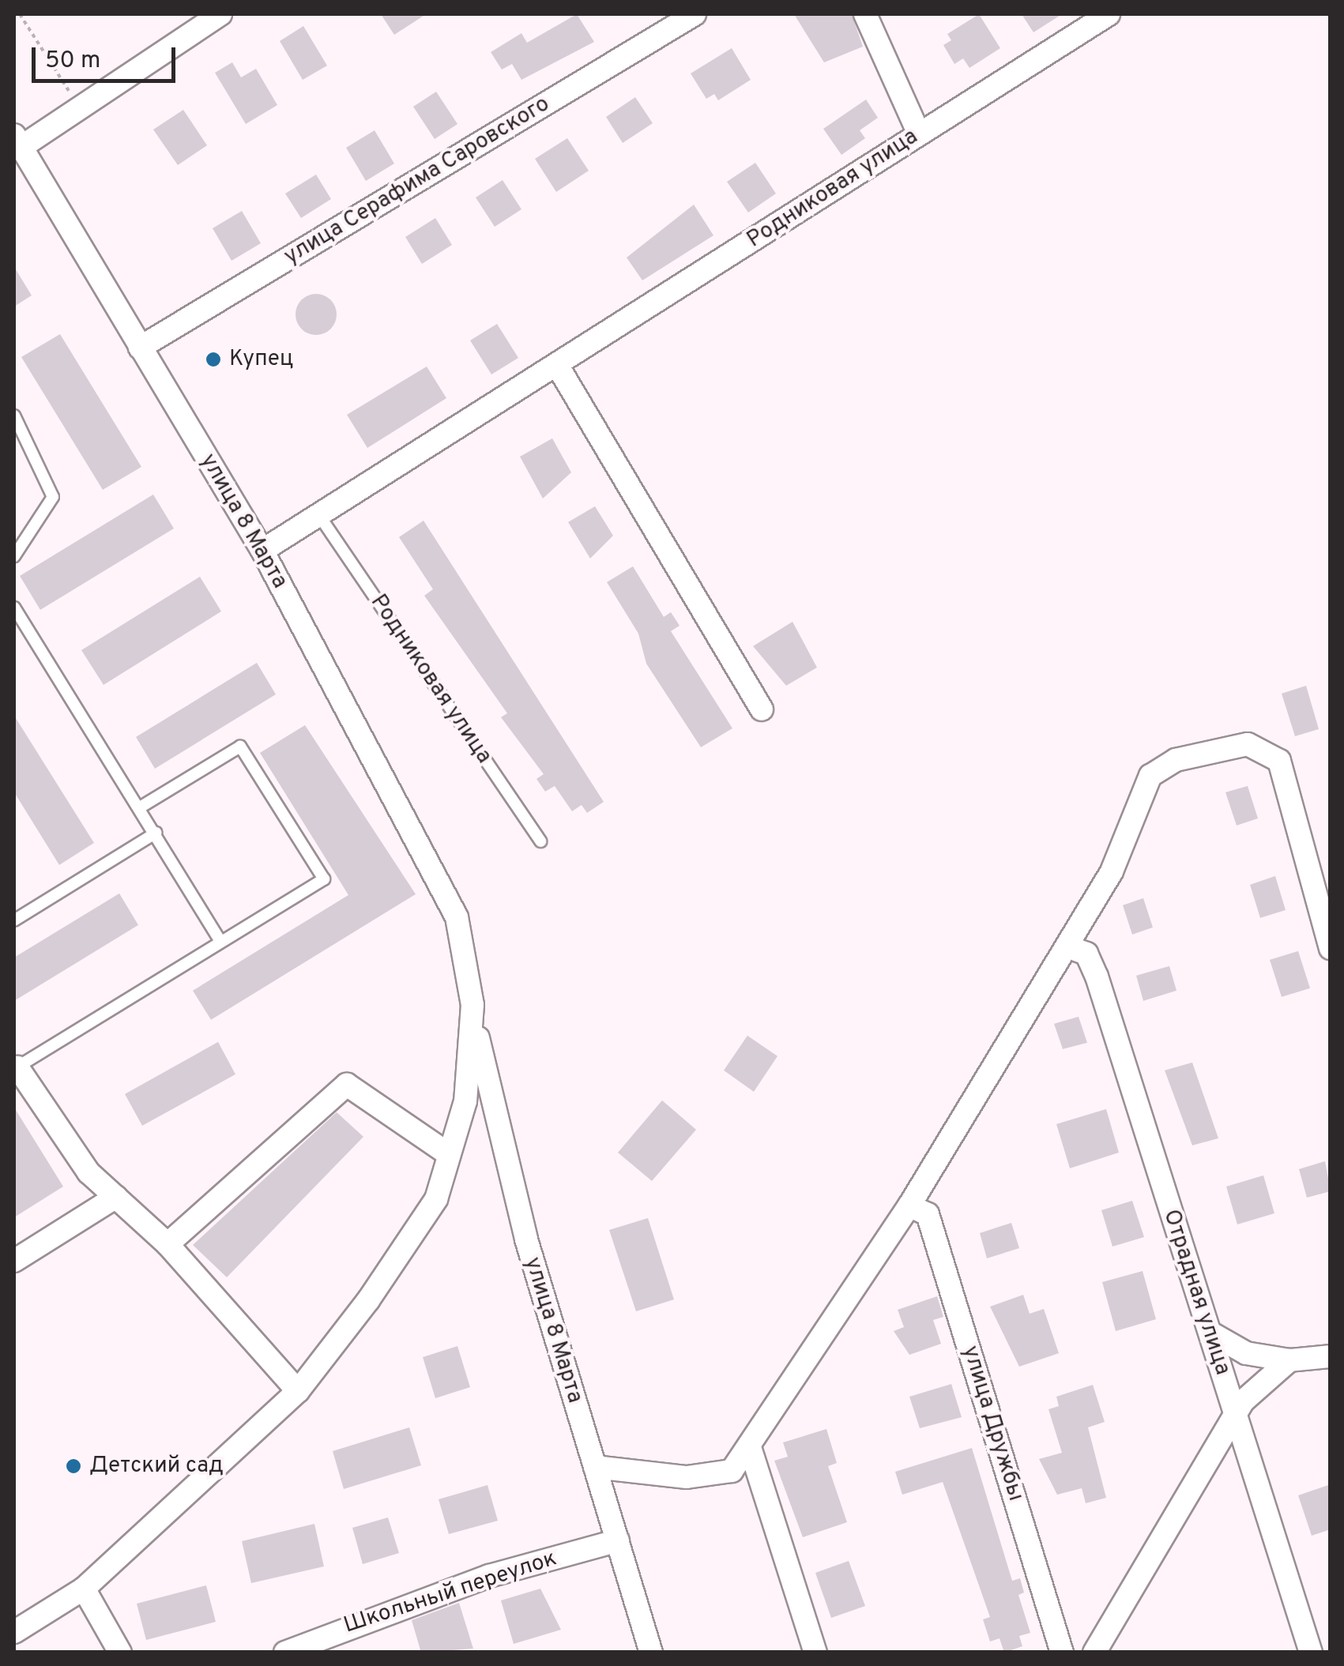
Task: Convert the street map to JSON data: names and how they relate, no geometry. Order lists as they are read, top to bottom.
{
  "streets": {
    "street": [
      "улица Серафима Саровского",
      "Родниковая улица",
      "улица 8 Марта",
      "Отрадная улица",
      "улица Дружбы",
      "Школьный переулок"
    ]
  },
  "crossings": [
    ["улица Серафима Саровского", "улица 8 Марта"],
    ["Родниковая улица", "улица 8 Марта"],
    ["улица 8 Марта", "Школьный переулок"]
  ],
  "places": ["Купец", "Детский сад"],
  "scale_bar": "50 m"
}
